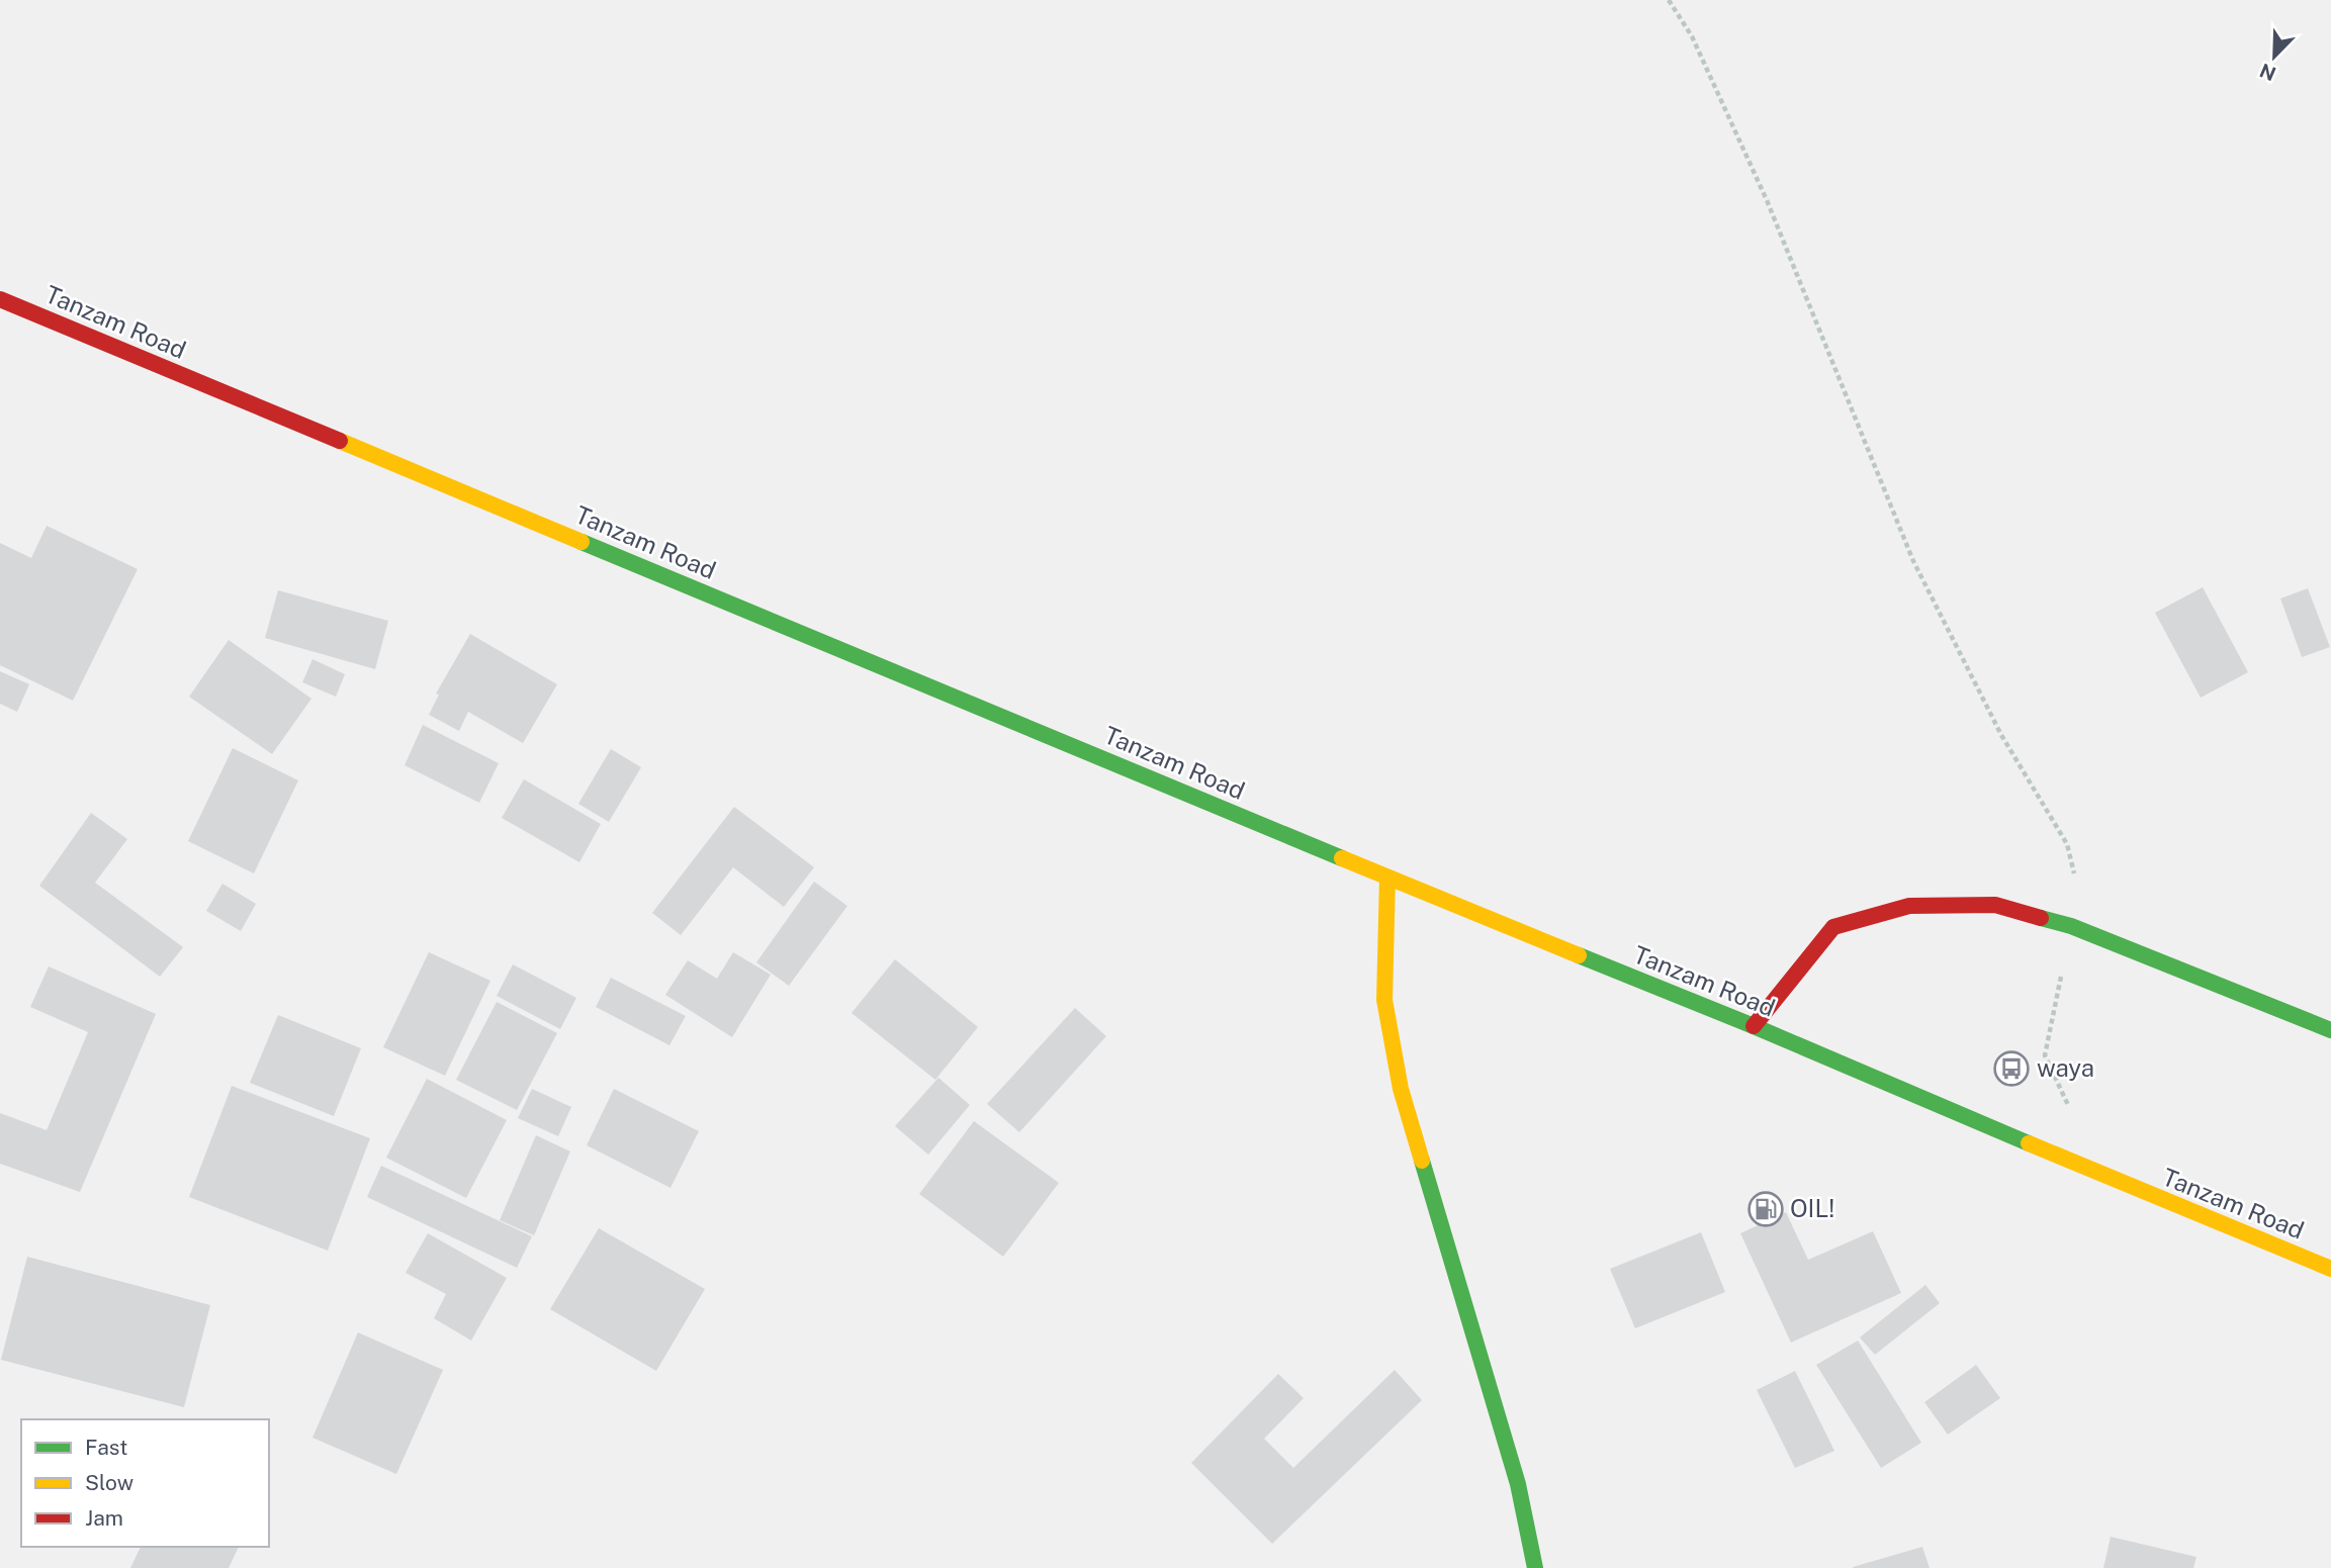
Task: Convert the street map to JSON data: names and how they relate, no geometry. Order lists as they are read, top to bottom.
{
  "streets": {
    "main road": ["Tanzam Road"]
  },
  "places": {
    "bus stop": ["waya"],
    "fuel station": ["OIL!"]
  },
  "legend": ["Fast", "Slow", "Jam"],
  "north": "bottom left"
}
